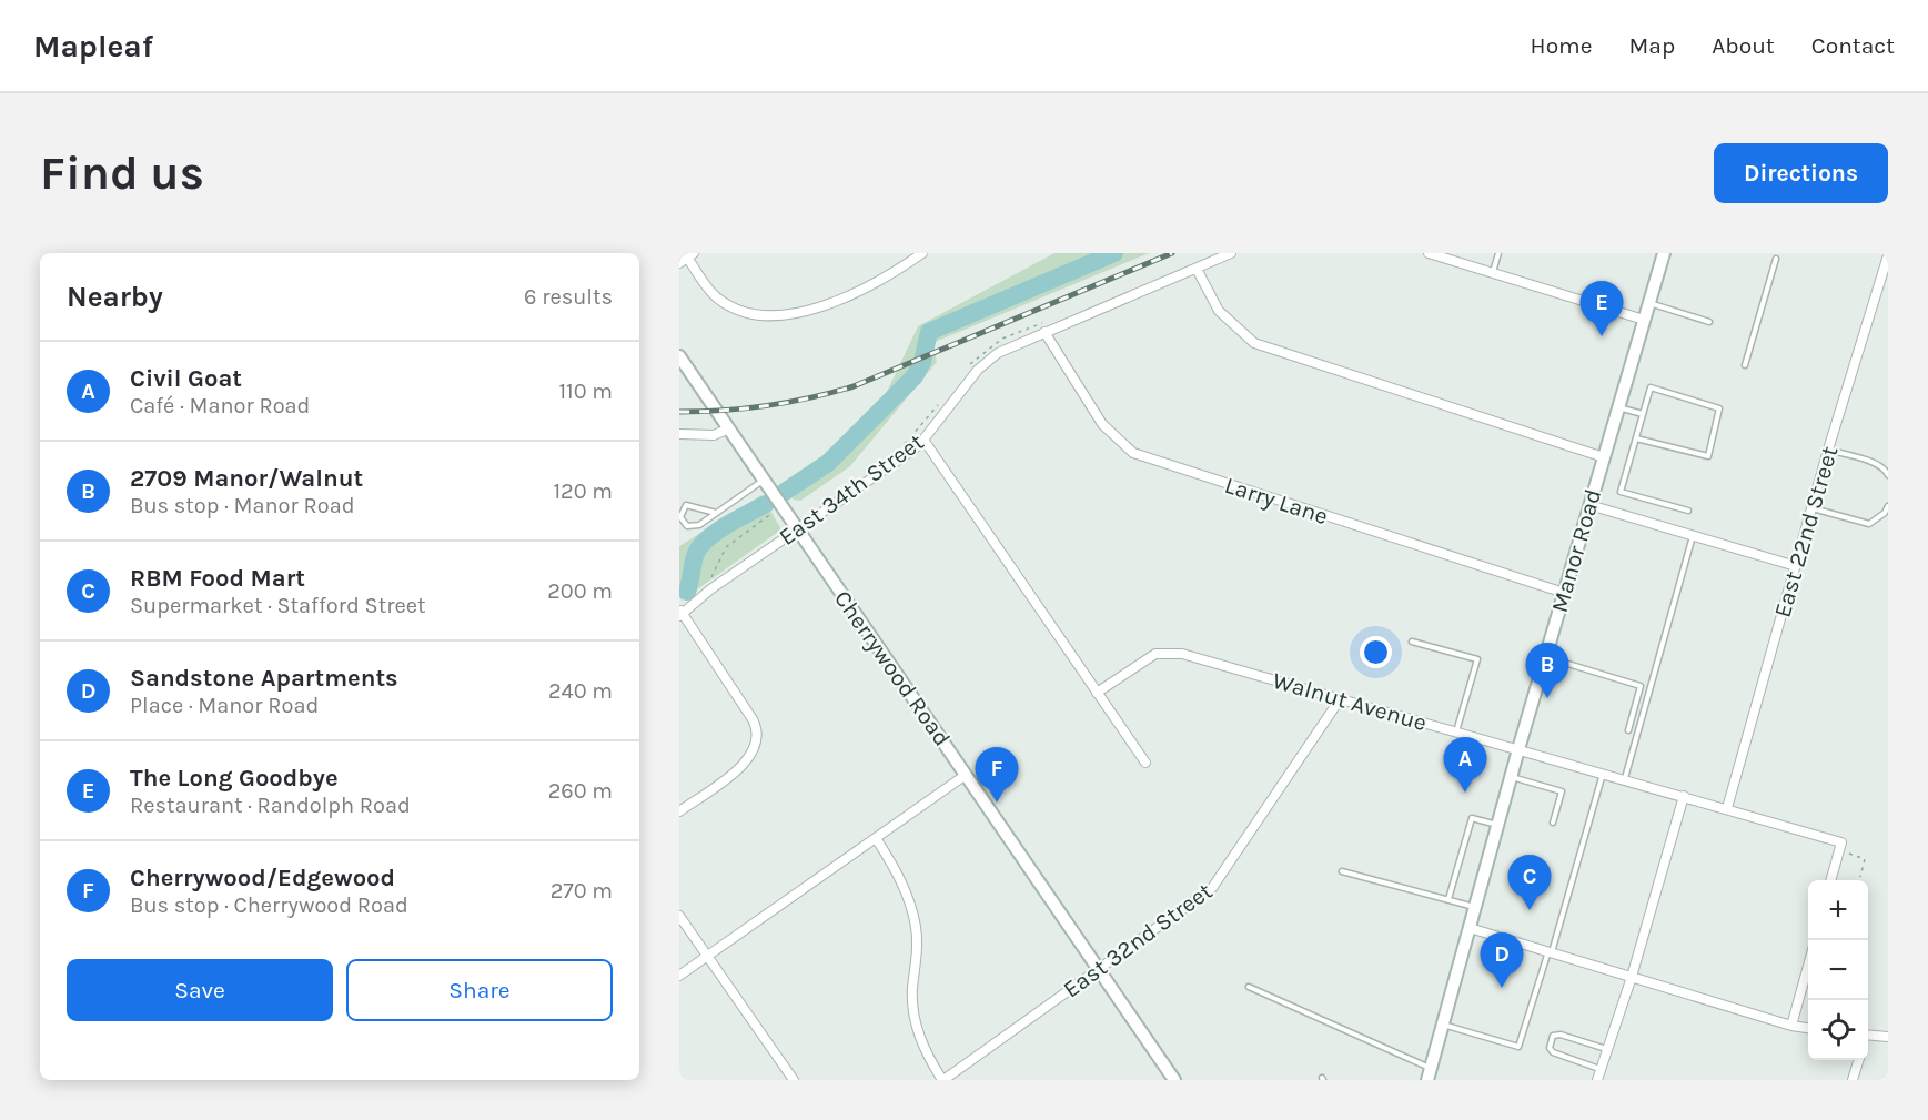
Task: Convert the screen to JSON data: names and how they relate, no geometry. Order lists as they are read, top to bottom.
{
  "streets": {
    "street": [
      "East 34th Street",
      "Larry Lane",
      "East 22nd Street",
      "Manor Road",
      "Cherrywood Road",
      "Walnut Avenue",
      "East 32nd Street"
    ]
  },
  "crossings": [
    ["East 34th Street", "Larry Lane"],
    ["East 34th Street", "Cherrywood Road"],
    ["Larry Lane", "Manor Road"],
    ["East 22nd Street", "Walnut Avenue"],
    ["Manor Road", "Walnut Avenue"],
    ["Cherrywood Road", "East 32nd Street"],
    ["Walnut Avenue", "East 32nd Street"]
  ],
  "page": {
    "header": "Mapleaf",
    "nav": [
      "Home",
      "Map",
      "About",
      "Contact"
    ],
    "buttons": [
      "Directions",
      ["Save", "Share"]
    ],
    "title": "Find us",
    "heading": ["Nearby", "6 results"],
    "pins": [
      "E",
      "B",
      "A",
      "F",
      "C",
      "D"
    ],
    "list": [
      {
        "mark": "A",
        "name": "Civil Goat",
        "note": "Café · Manor Road",
        "value": "110 m"
      },
      {
        "mark": "B",
        "name": "2709 Manor/Walnut",
        "note": "Bus stop · Manor Road",
        "value": "120 m"
      },
      {
        "mark": "C",
        "name": "RBM Food Mart",
        "note": "Supermarket · Stafford Street",
        "value": "200 m"
      },
      {
        "mark": "D",
        "name": "Sandstone Apartments",
        "note": "Place · Manor Road",
        "value": "240 m"
      },
      {
        "mark": "E",
        "name": "The Long Goodbye",
        "note": "Restaurant · Randolph Road",
        "value": "260 m"
      },
      {
        "mark": "F",
        "name": "Cherrywood/Edgewood",
        "note": "Bus stop · Cherrywood Road",
        "value": "270 m"
      }
    ],
    "map_buttons": ["+", "−"]
  }
}
